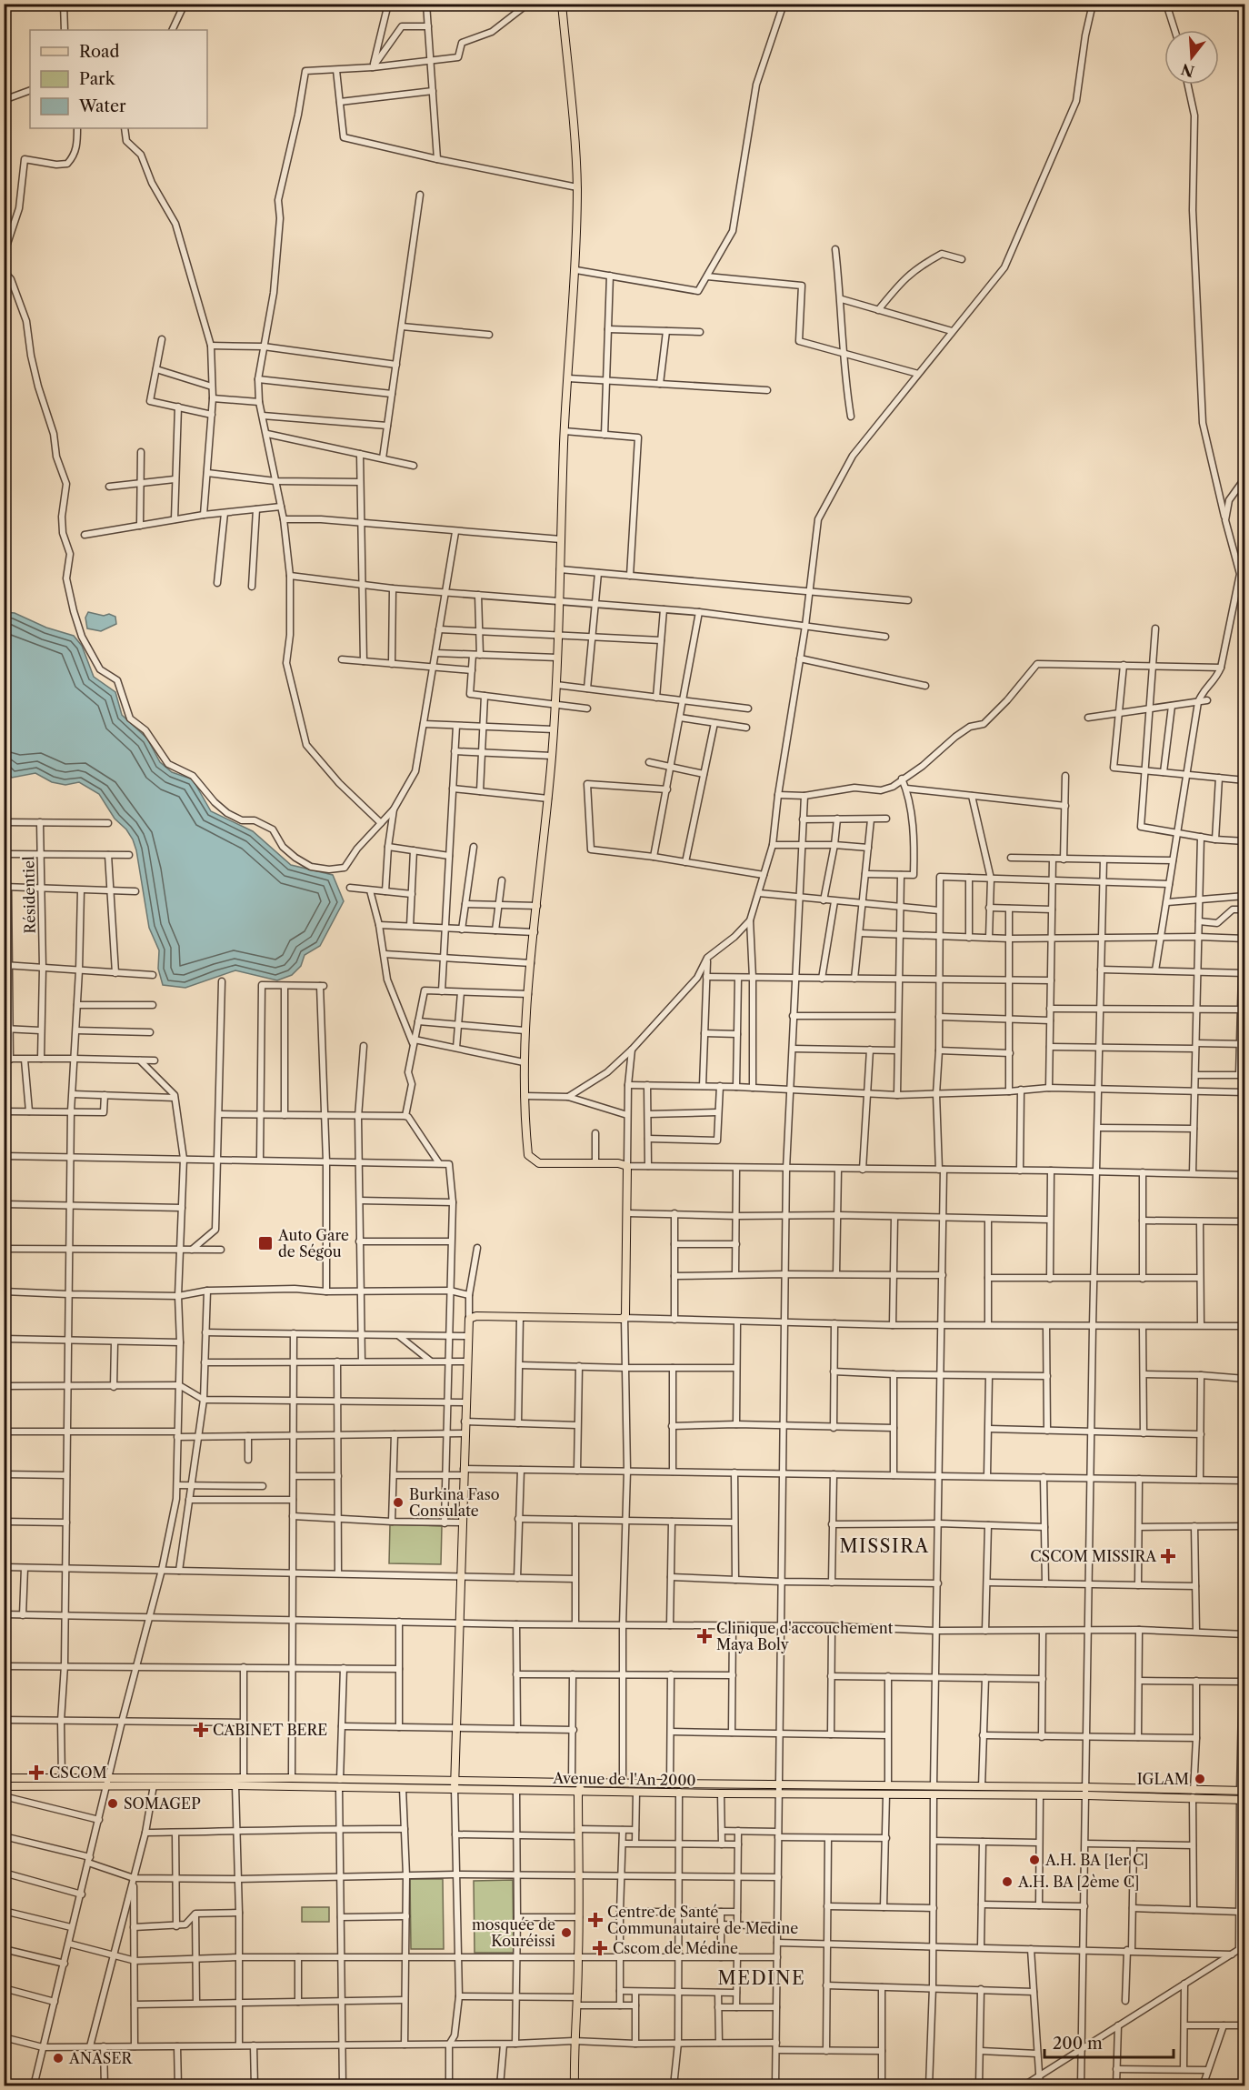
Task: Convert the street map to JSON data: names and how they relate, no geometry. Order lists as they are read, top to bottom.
{
  "streets": {
    "main road": ["Avenue de l'An 2000"],
    "street": ["Résidentiel"]
  },
  "districts": ["MISSIRA", "MEDINE"],
  "places": {
    "transit": ["Auto Gare de Ségou"],
    "other": [
      "Burkina Faso Consulate",
      "IGLAM",
      "SOMAGEP",
      "A.H. BA [1er C]",
      "A.H. BA [2ème C]",
      "mosquée de Kouréissi",
      "ANASER"
    ],
    "health": [
      "CSCOM MISSIRA",
      "Clinique d'accouchement Maya Boly",
      "CABINET BERE",
      "CSCOM",
      "Centre de Santé Communautaire de Medine",
      "Cscom de Médine"
    ]
  },
  "legend": ["Road", "Park", "Water"],
  "scale_bar": "200 m",
  "north": "bottom"
}
